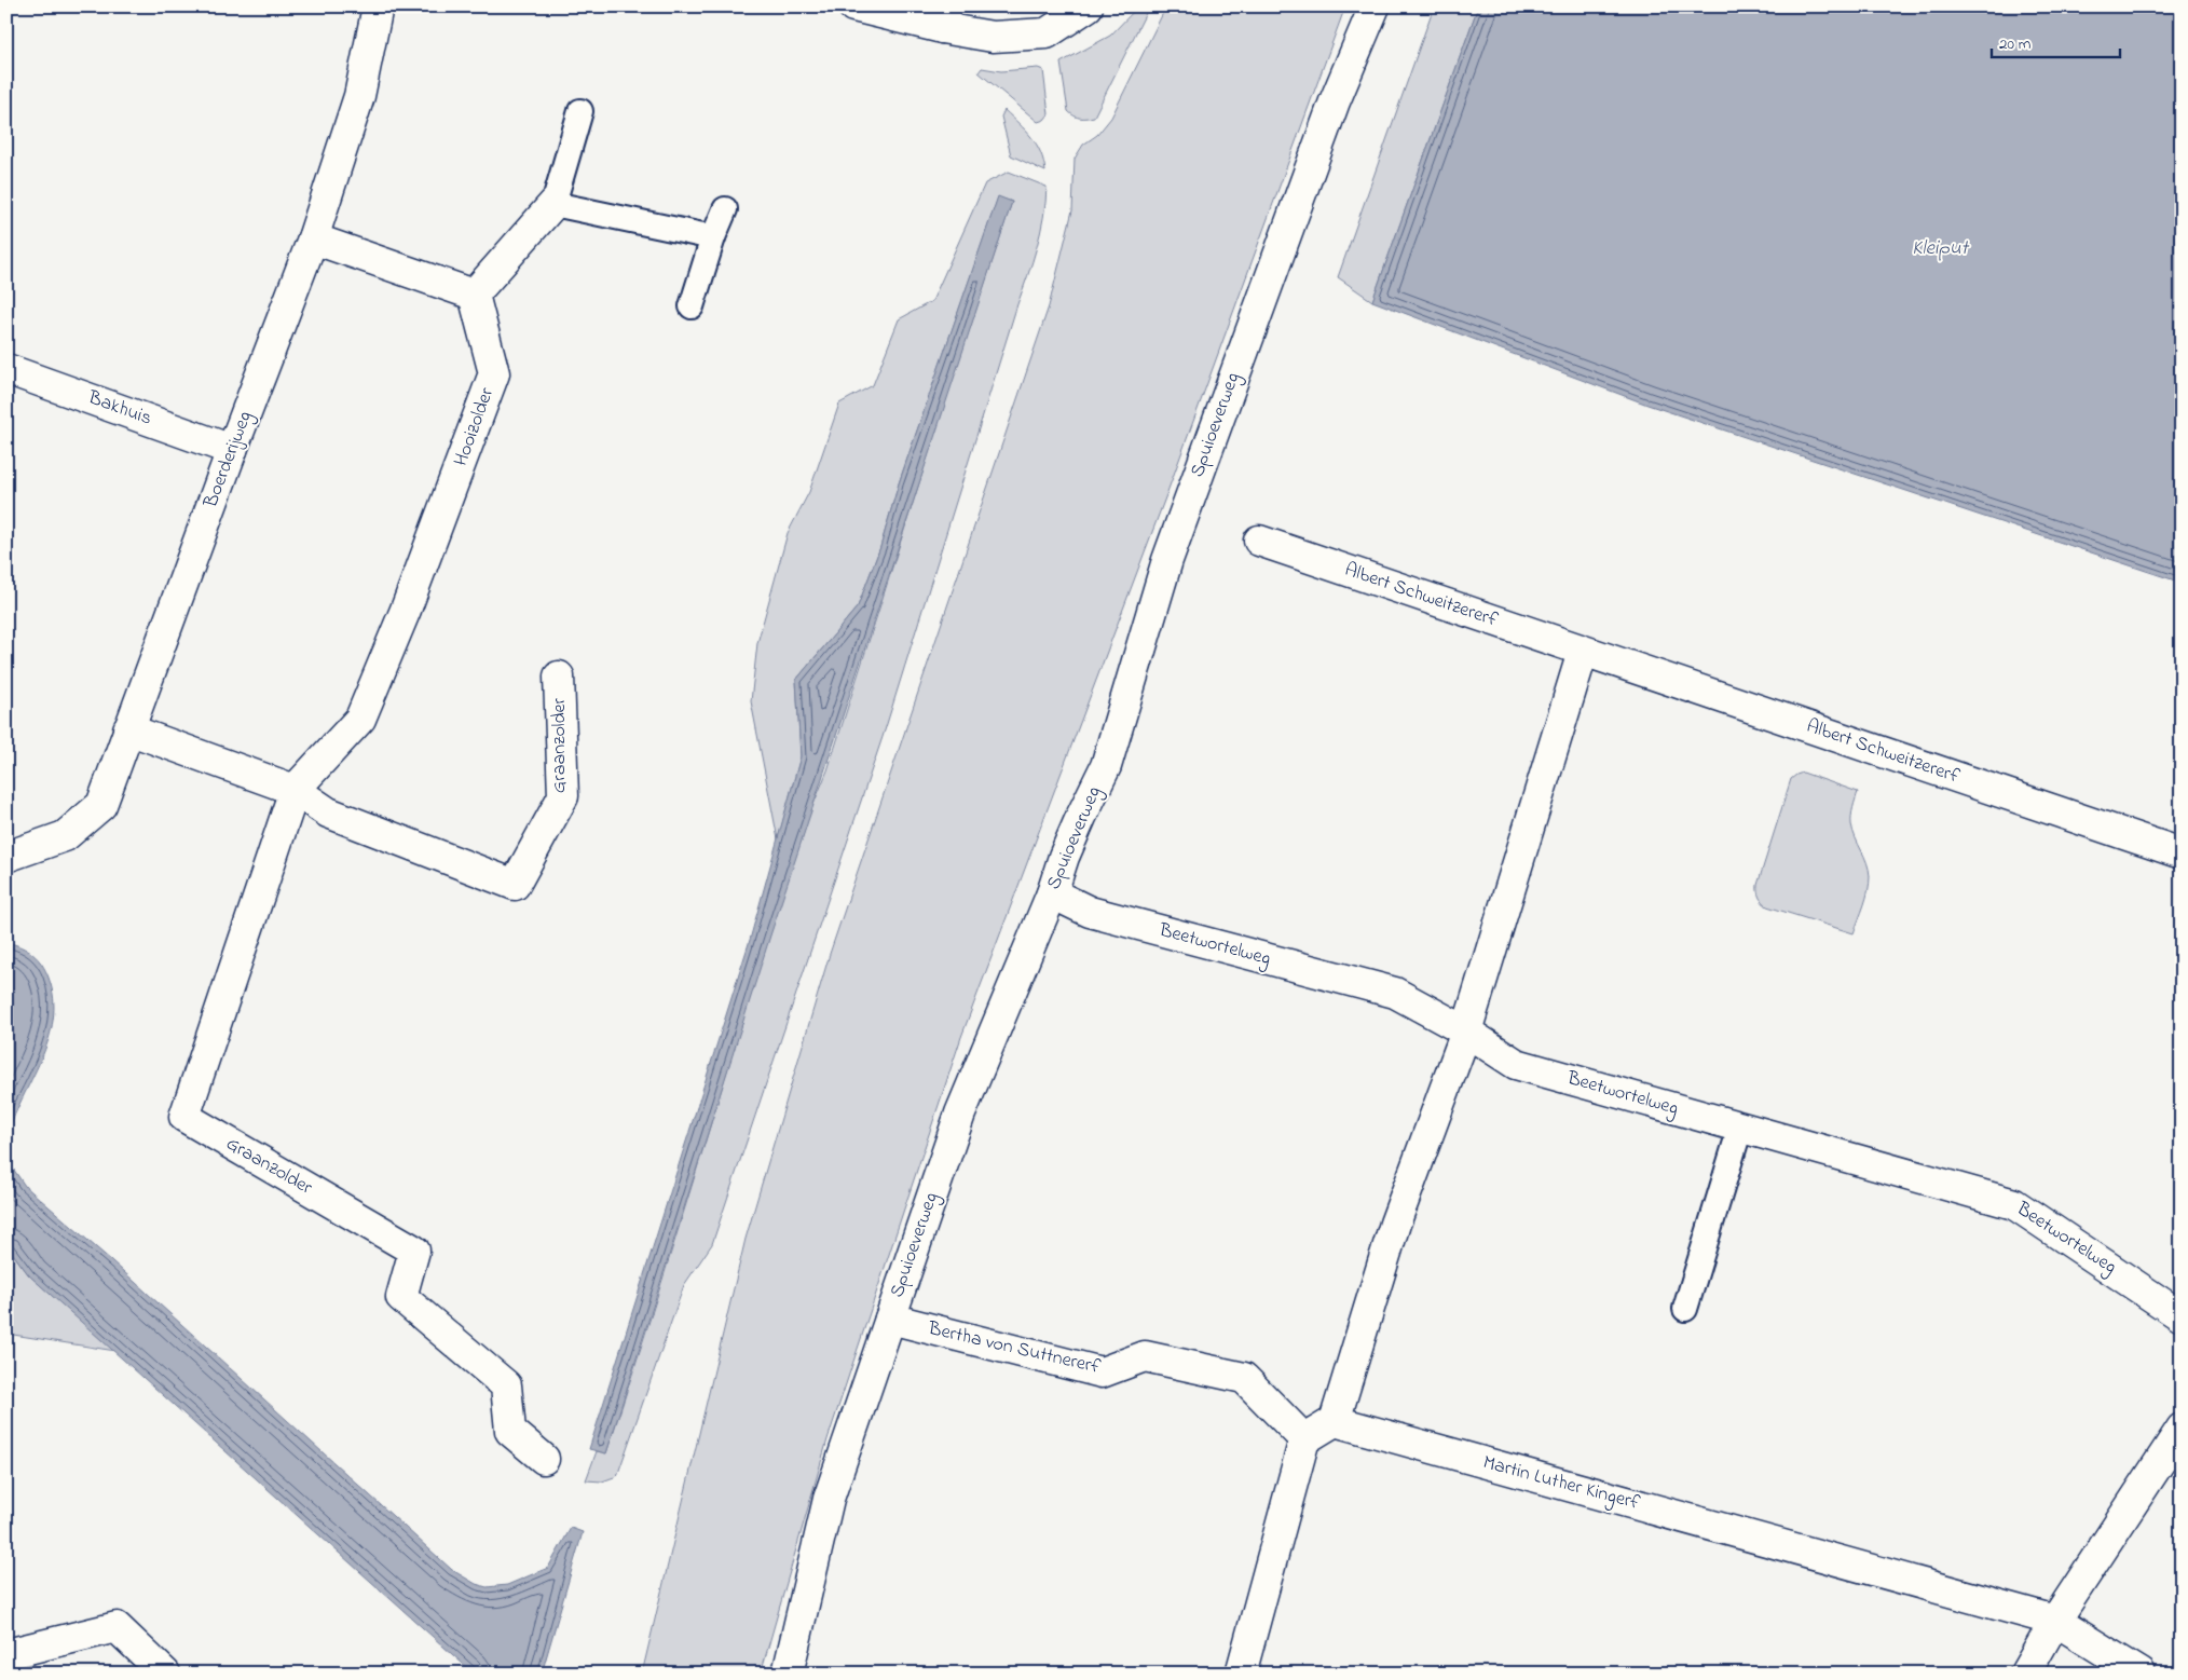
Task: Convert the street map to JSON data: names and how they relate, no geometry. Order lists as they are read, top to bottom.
{
  "streets": {
    "street": [
      "Bakhuis",
      "Spuioeverweg",
      "Hooizolder",
      "Boerderijweg",
      "Albert Schweitzererf",
      "Graanzolder",
      "Beetwortelweg",
      "Bertha von Suttnererf",
      "Martin Luther Kingerf"
    ]
  },
  "crossings": [
    ["Bakhuis", "Boerderijweg"],
    ["Spuioeverweg", "Beetwortelweg"],
    ["Spuioeverweg", "Bertha von Suttnererf"],
    ["Hooizolder", "Graanzolder"],
    ["Boerderijweg", "Graanzolder"]
  ],
  "water": ["Kleiput"],
  "scale_bar": "20 m"
}
